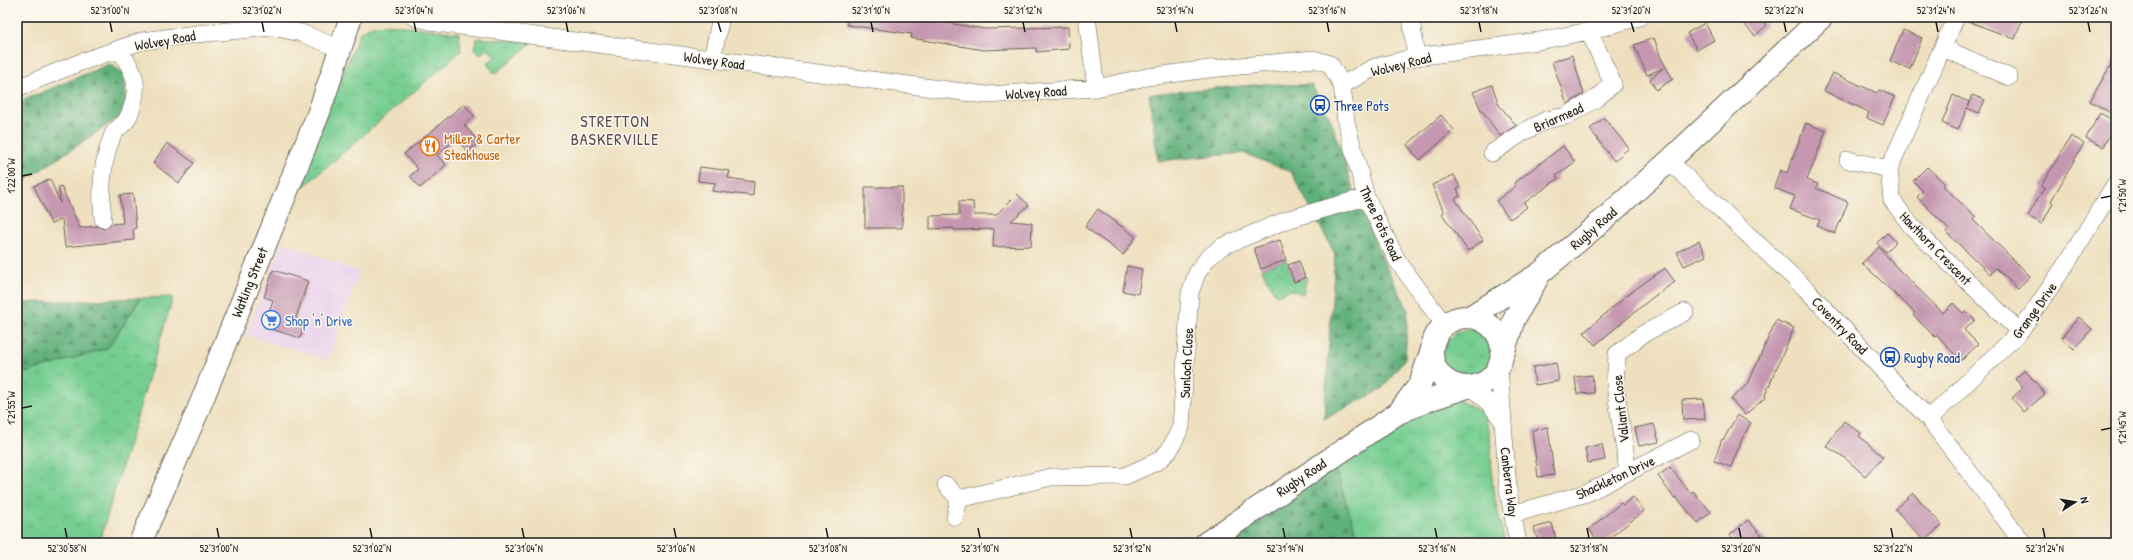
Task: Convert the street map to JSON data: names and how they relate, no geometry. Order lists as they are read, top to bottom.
{
  "streets": {
    "main road": ["Rugby Road", "Watling Street"],
    "street": [
      "Wolvey Road",
      "Briarmead",
      "Three Pots Road",
      "Hawthorn Crescent",
      "Grange Drive",
      "Coventry Road",
      "Sunloch Close",
      "Valiant Close",
      "Shackleton Drive",
      "Canberra Way"
    ]
  },
  "crossings": [
    ["Wolvey Road", "Briarmead"],
    ["Wolvey Road", "Three Pots Road"],
    ["Wolvey Road", "Watling Street"],
    ["Three Pots Road", "Rugby Road"],
    ["Three Pots Road", "Sunloch Close"],
    ["Three Pots Road", "Canberra Way"],
    ["Rugby Road", "Coventry Road"],
    ["Rugby Road", "Canberra Way"],
    ["Hawthorn Crescent", "Grange Drive"],
    ["Grange Drive", "Coventry Road"],
    ["Valiant Close", "Shackleton Drive"],
    ["Shackleton Drive", "Canberra Way"]
  ],
  "districts": ["STRETTON BASKERVILLE"],
  "places": {
    "bus stop": ["Three Pots", "Rugby Road"],
    "restaurant": ["Miller & Carter Steakhouse"],
    "supermarket": ["Shop 'n' Drive"]
  },
  "north": "right",
  "coordinates": [
    "52°31'00\"N",
    "52°31'02\"N",
    "52°31'04\"N",
    "52°31'06\"N",
    "52°31'08\"N",
    "52°31'10\"N",
    "52°31'12\"N",
    "52°31'14\"N",
    "52°31'16\"N",
    "52°31'18\"N",
    "52°31'20\"N",
    "52°31'22\"N",
    "52°31'24\"N",
    "52°31'26\"N",
    "1°22'00\"W",
    "1°21'50\"W",
    "1°21'55\"W",
    "1°21'45\"W",
    "52°30'58\"N"
  ]
}
